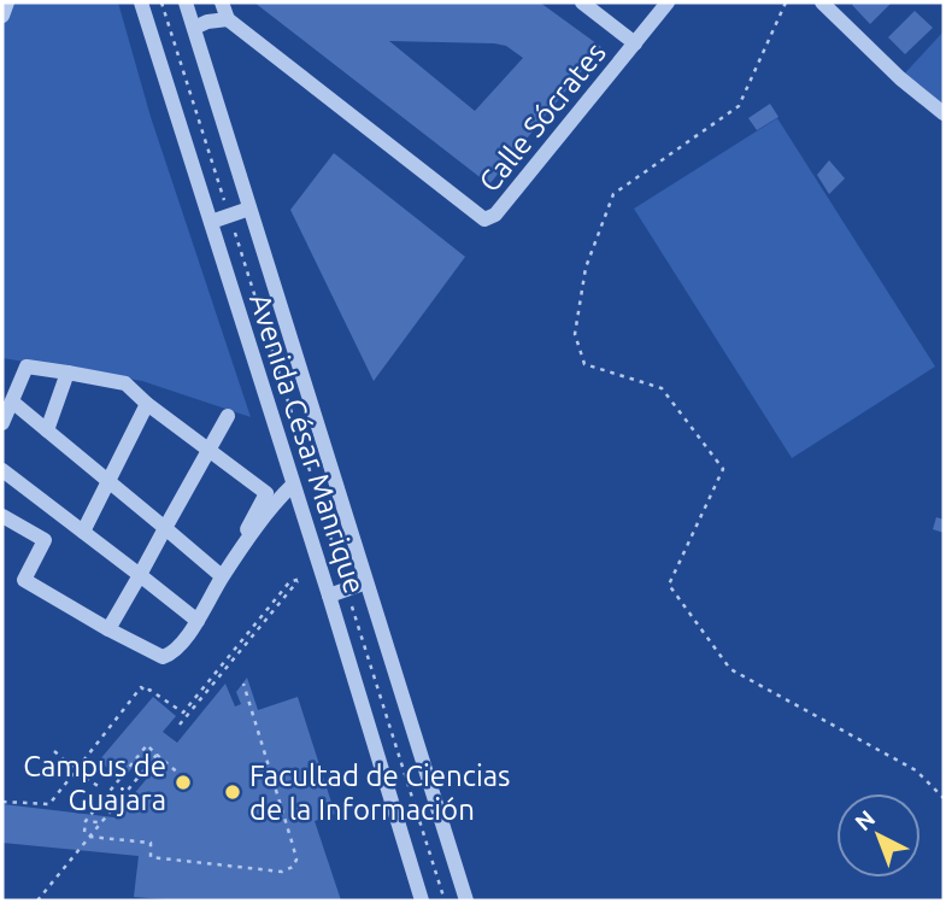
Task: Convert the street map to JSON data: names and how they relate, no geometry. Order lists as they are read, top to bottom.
{
  "streets": {
    "street": ["Calle Sócrates", "Avenida César Manrique"]
  },
  "places": ["Campus de Guajara", "Facultad de Ciencias de la Información"],
  "north": "top left"
}
